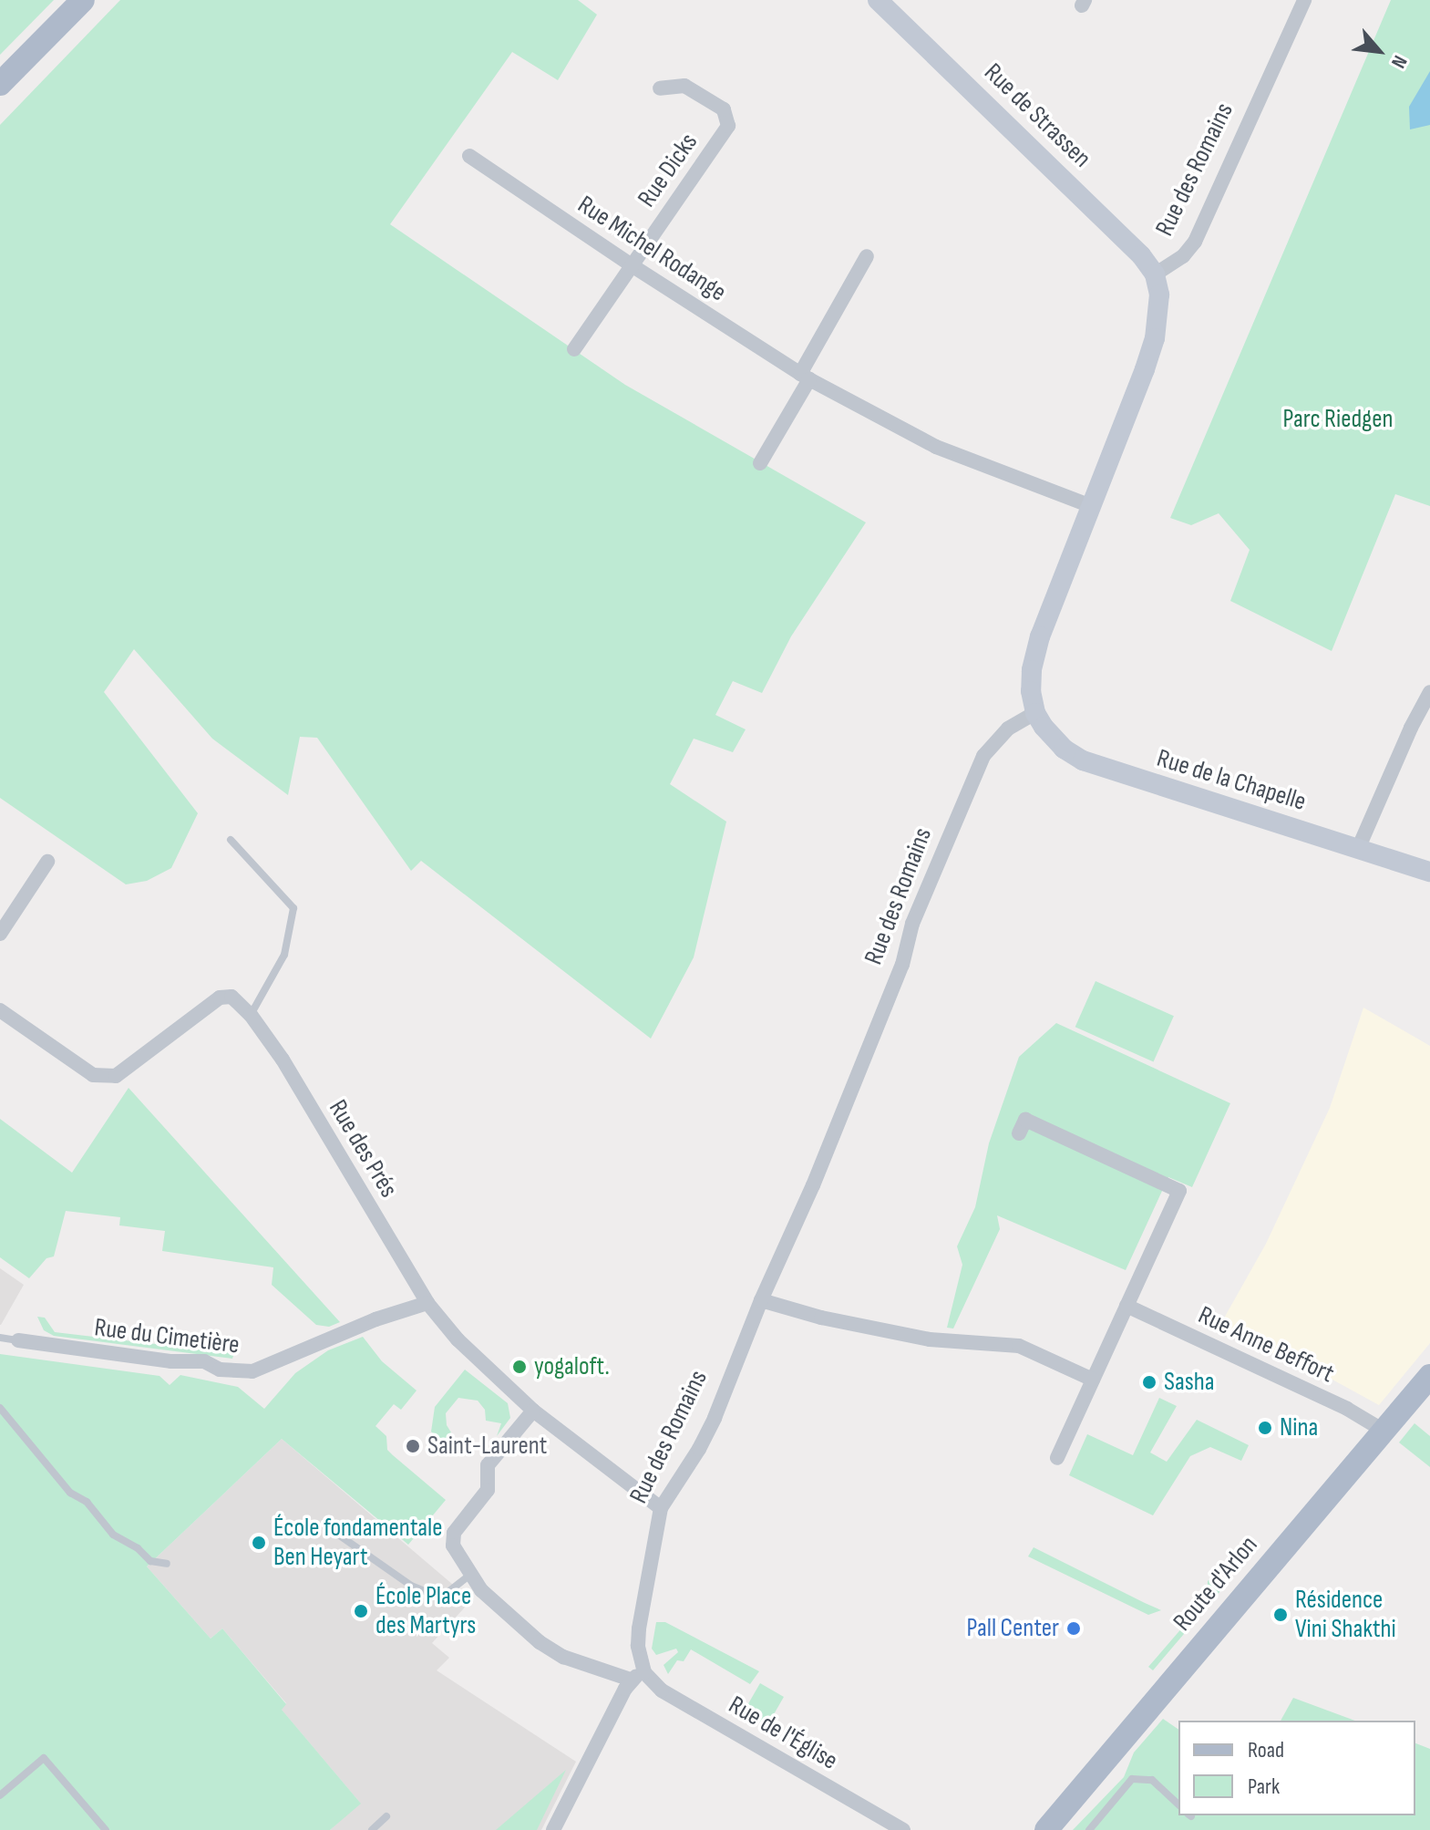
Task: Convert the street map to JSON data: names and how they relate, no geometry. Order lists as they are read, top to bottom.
{
  "streets": {
    "main road": ["Rue de Strassen", "Rue de la Chapelle", "Route d'Arlon"],
    "street": [
      "Rue des Romains",
      "Rue Dicks",
      "Rue Michel Rodange",
      "Rue des Prés",
      "Rue du Cimetière",
      "Rue Anne Beffort",
      "Rue de l'Église"
    ]
  },
  "crossings": [
    ["Rue de Strassen", "Rue des Romains"],
    ["Rue des Romains", "Rue de la Chapelle"],
    ["Rue des Romains", "Rue des Prés"],
    ["Rue des Romains", "Rue de l'Église"],
    ["Rue Dicks", "Rue Michel Rodange"],
    ["Rue des Prés", "Rue du Cimetière"],
    ["Rue des Prés", "Rue de l'Église"],
    ["Rue Anne Beffort", "Route d'Arlon"]
  ],
  "parks": ["Parc Riedgen"],
  "places": [
    "yogaloft.",
    "Sasha",
    "Nina",
    "Saint-Laurent",
    "École fondamentale Ben Heyart",
    "École Place des Martyrs",
    "Résidence Vini Shakthi",
    "Pall Center"
  ],
  "legend": ["Road", "Park"],
  "north": "bottom right"
}
